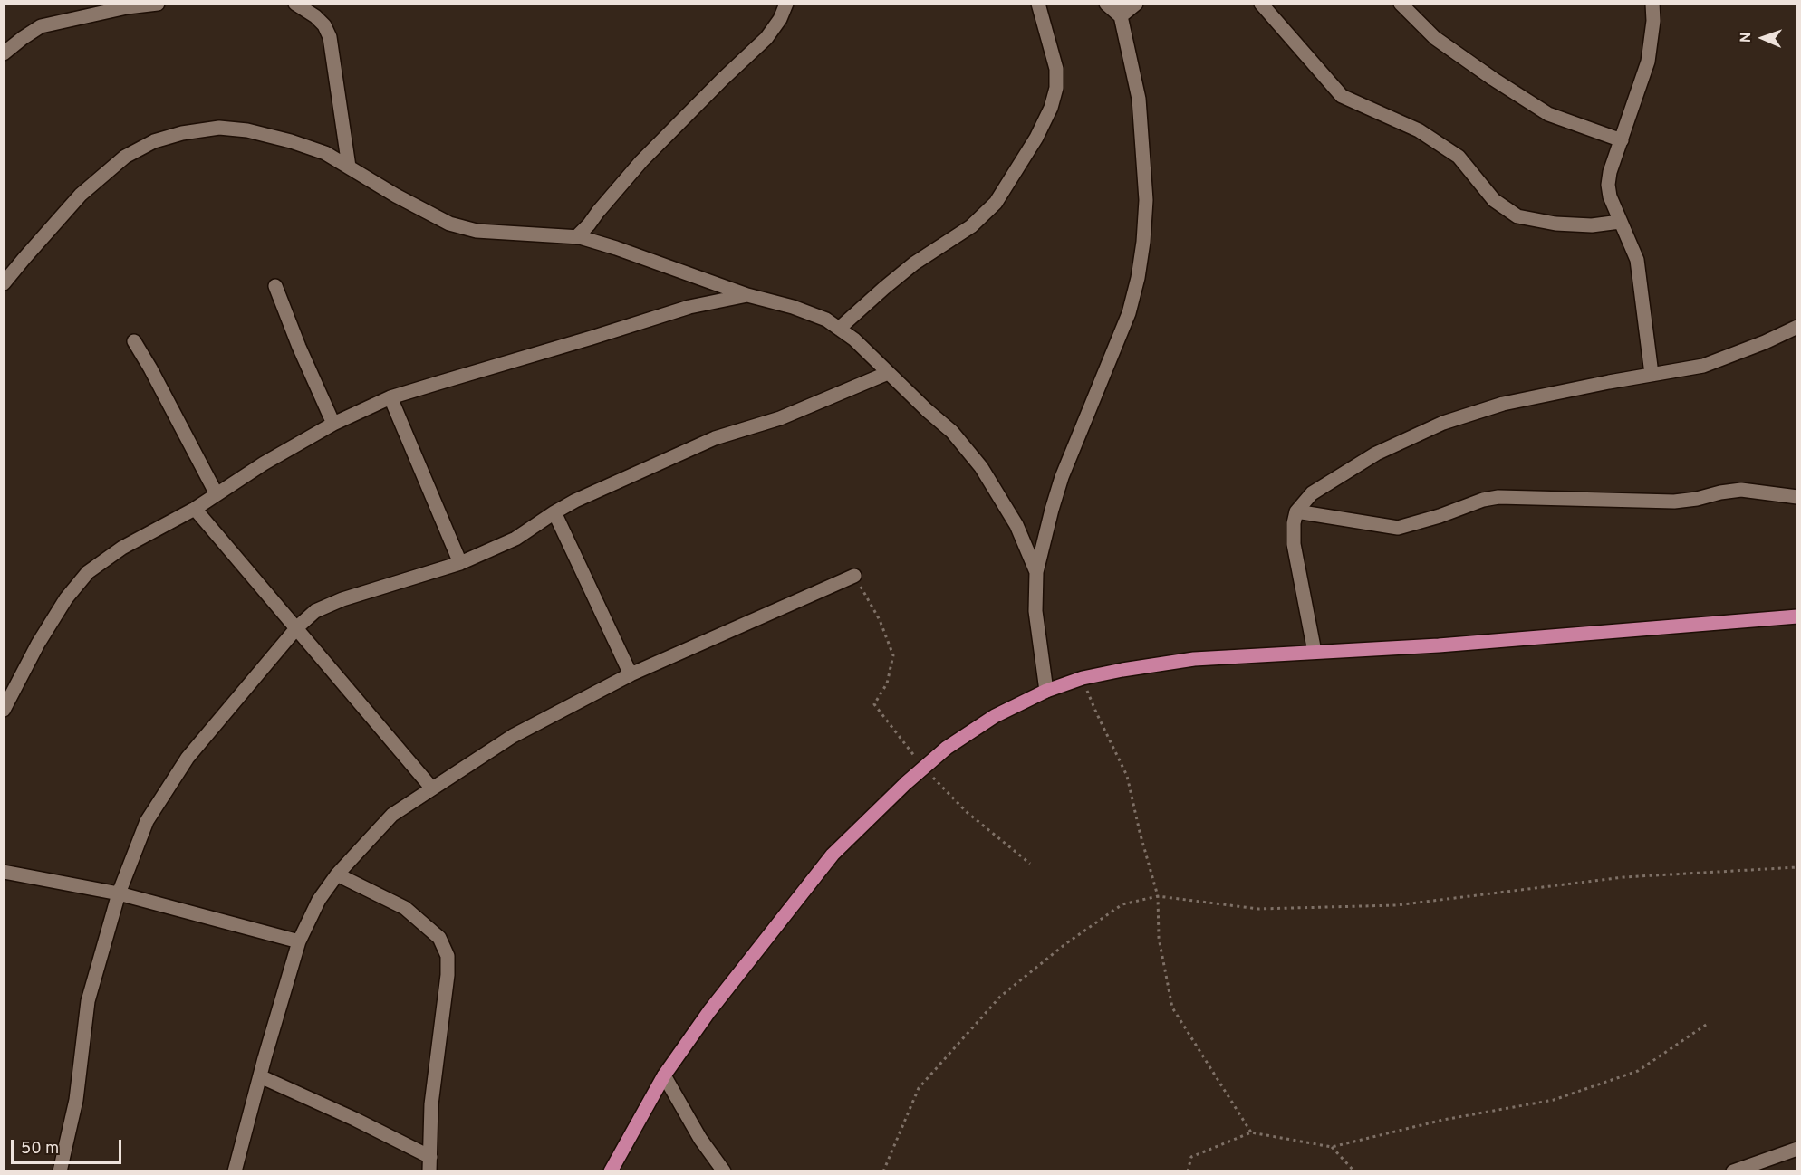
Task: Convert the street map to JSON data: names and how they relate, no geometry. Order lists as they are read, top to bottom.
{
  "scale_bar": "50 m",
  "north": "left"
}
